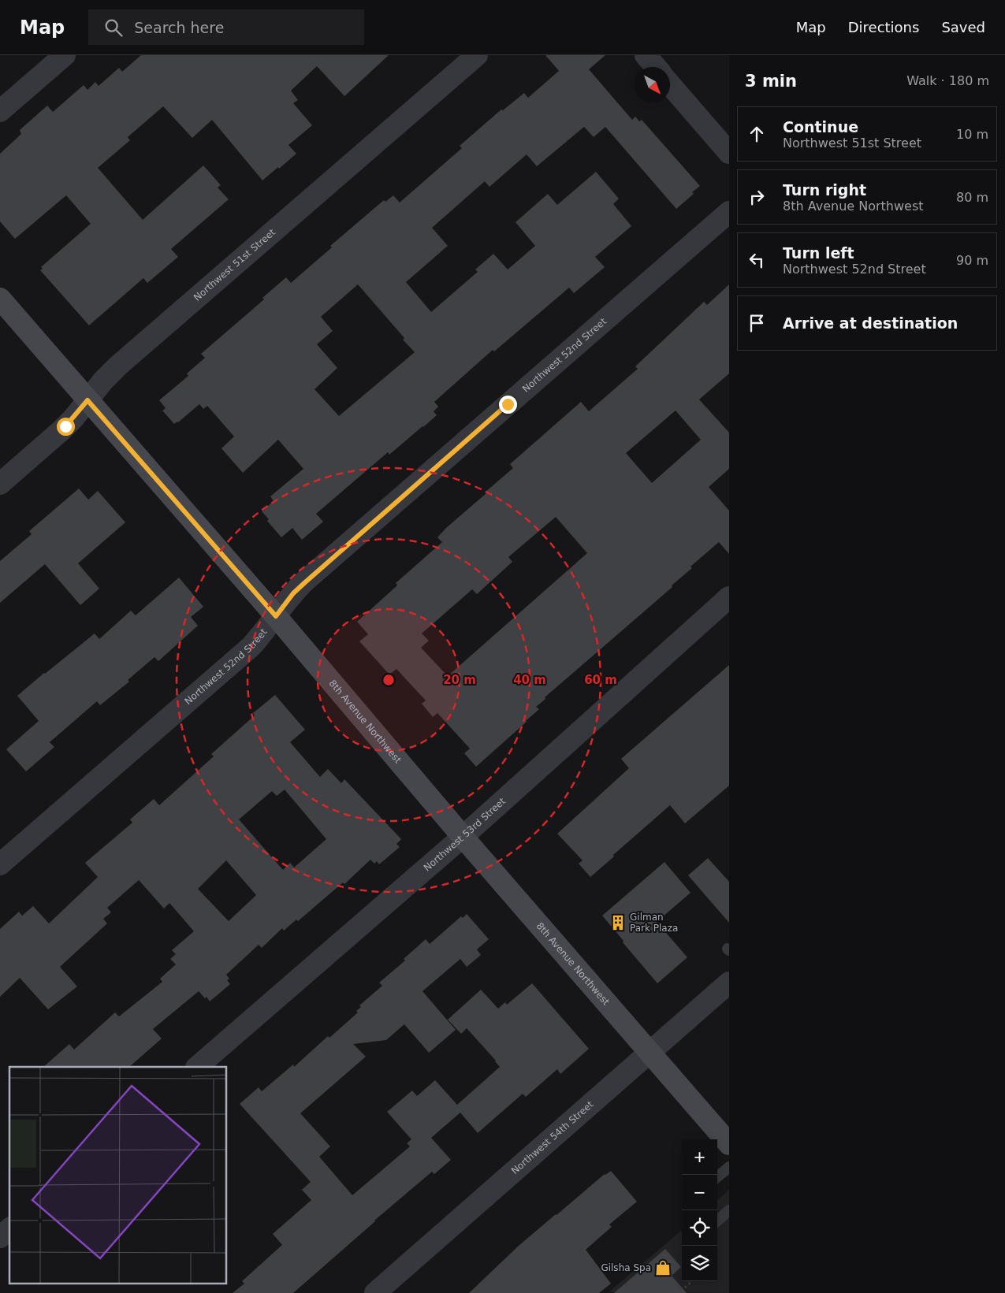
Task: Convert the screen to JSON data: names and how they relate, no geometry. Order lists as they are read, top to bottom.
{
  "streets": {
    "main road": ["8th Avenue Northwest"],
    "street": [
      "Northwest 51st Street",
      "Northwest 52nd Street",
      "Northwest 53rd Street",
      "Northwest 54th Street"
    ]
  },
  "crossings": [
    ["Northwest 51st Street", "8th Avenue Northwest"],
    ["Northwest 52nd Street", "8th Avenue Northwest"],
    ["8th Avenue Northwest", "Northwest 53rd Street"],
    ["8th Avenue Northwest", "Northwest 54th Street"]
  ],
  "places": {
    "building": ["Gilman Park Plaza"],
    "shop": ["Gilsha Spa"]
  },
  "north": "bottom right",
  "page": {
    "header": "Map",
    "search": "Search here",
    "nav": ["Map", "Directions", "Saved"],
    "heading": ["3 min", "Walk · 180 m"],
    "list": [
      ["Continue", "Northwest 51st Street", "10 m"],
      ["Turn right", "8th Avenue Northwest", "80 m"],
      ["Turn left", "Northwest 52nd Street", "90 m"],
      "Arrive at destination"
    ],
    "map_buttons": ["+", "−"]
  },
  "rings": ["20 m", "40 m", "60 m"]
}
